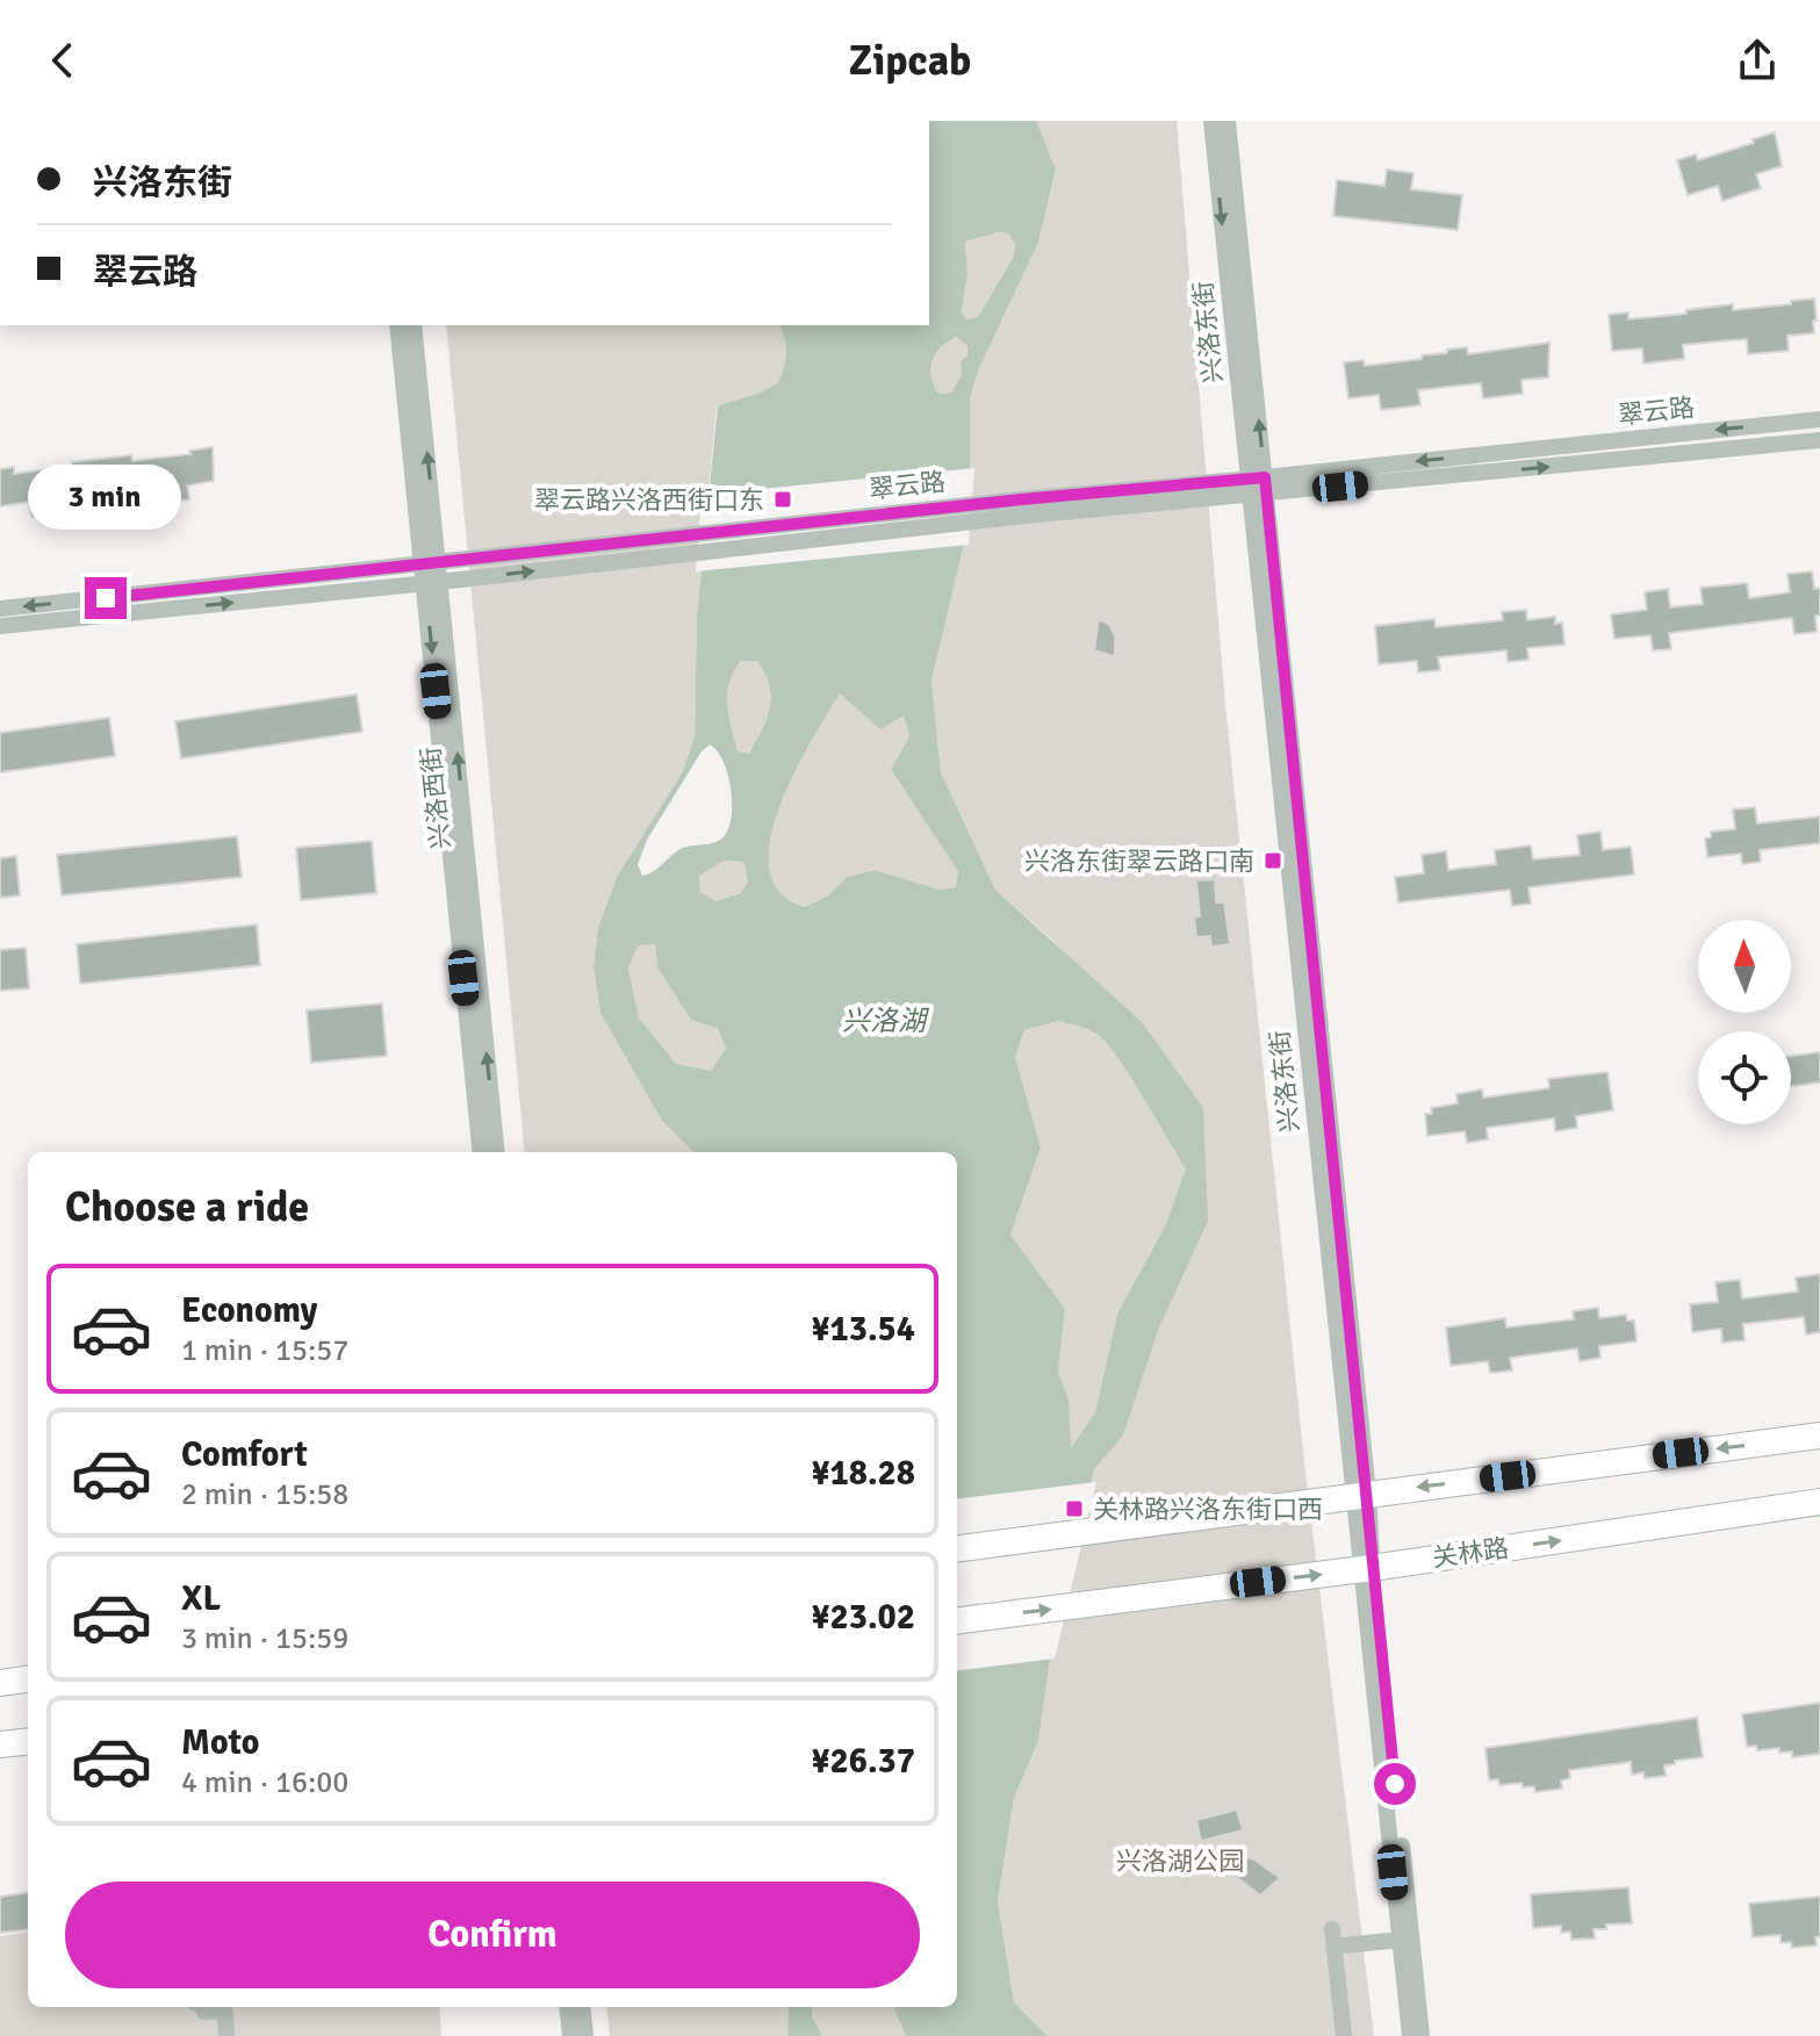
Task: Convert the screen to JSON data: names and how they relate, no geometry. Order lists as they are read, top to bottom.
{
  "streets": {
    "main road": ["关林路"],
    "street": ["兴洛东街", "翠云路", "兴洛西街"]
  },
  "crossings": [
    ["兴洛东街", "翠云路"],
    ["兴洛东街", "关林路"],
    ["翠云路", "兴洛西街"]
  ],
  "water": ["兴洛湖"],
  "parks": ["兴洛湖公园"],
  "places": {
    "transit": ["翠云路兴洛西街口东", "兴洛东街翠云路口南", "关林路兴洛东街口西"]
  },
  "north": "top",
  "page": {
    "header": "Zipcab",
    "banner": ["兴洛东街", "翠云路"],
    "bubble": "3 min",
    "heading": "Choose a ride",
    "list": [
      {
        "name": "Economy",
        "note": "1 min · 15:57",
        "value": "¥13.54"
      },
      {
        "name": "Comfort",
        "note": "2 min · 15:58",
        "value": "¥18.28"
      },
      {
        "name": "XL",
        "note": "3 min · 15:59",
        "value": "¥23.02"
      },
      {
        "name": "Moto",
        "note": "4 min · 16:00",
        "value": "¥26.37"
      }
    ],
    "buttons": "Confirm"
  }
}
